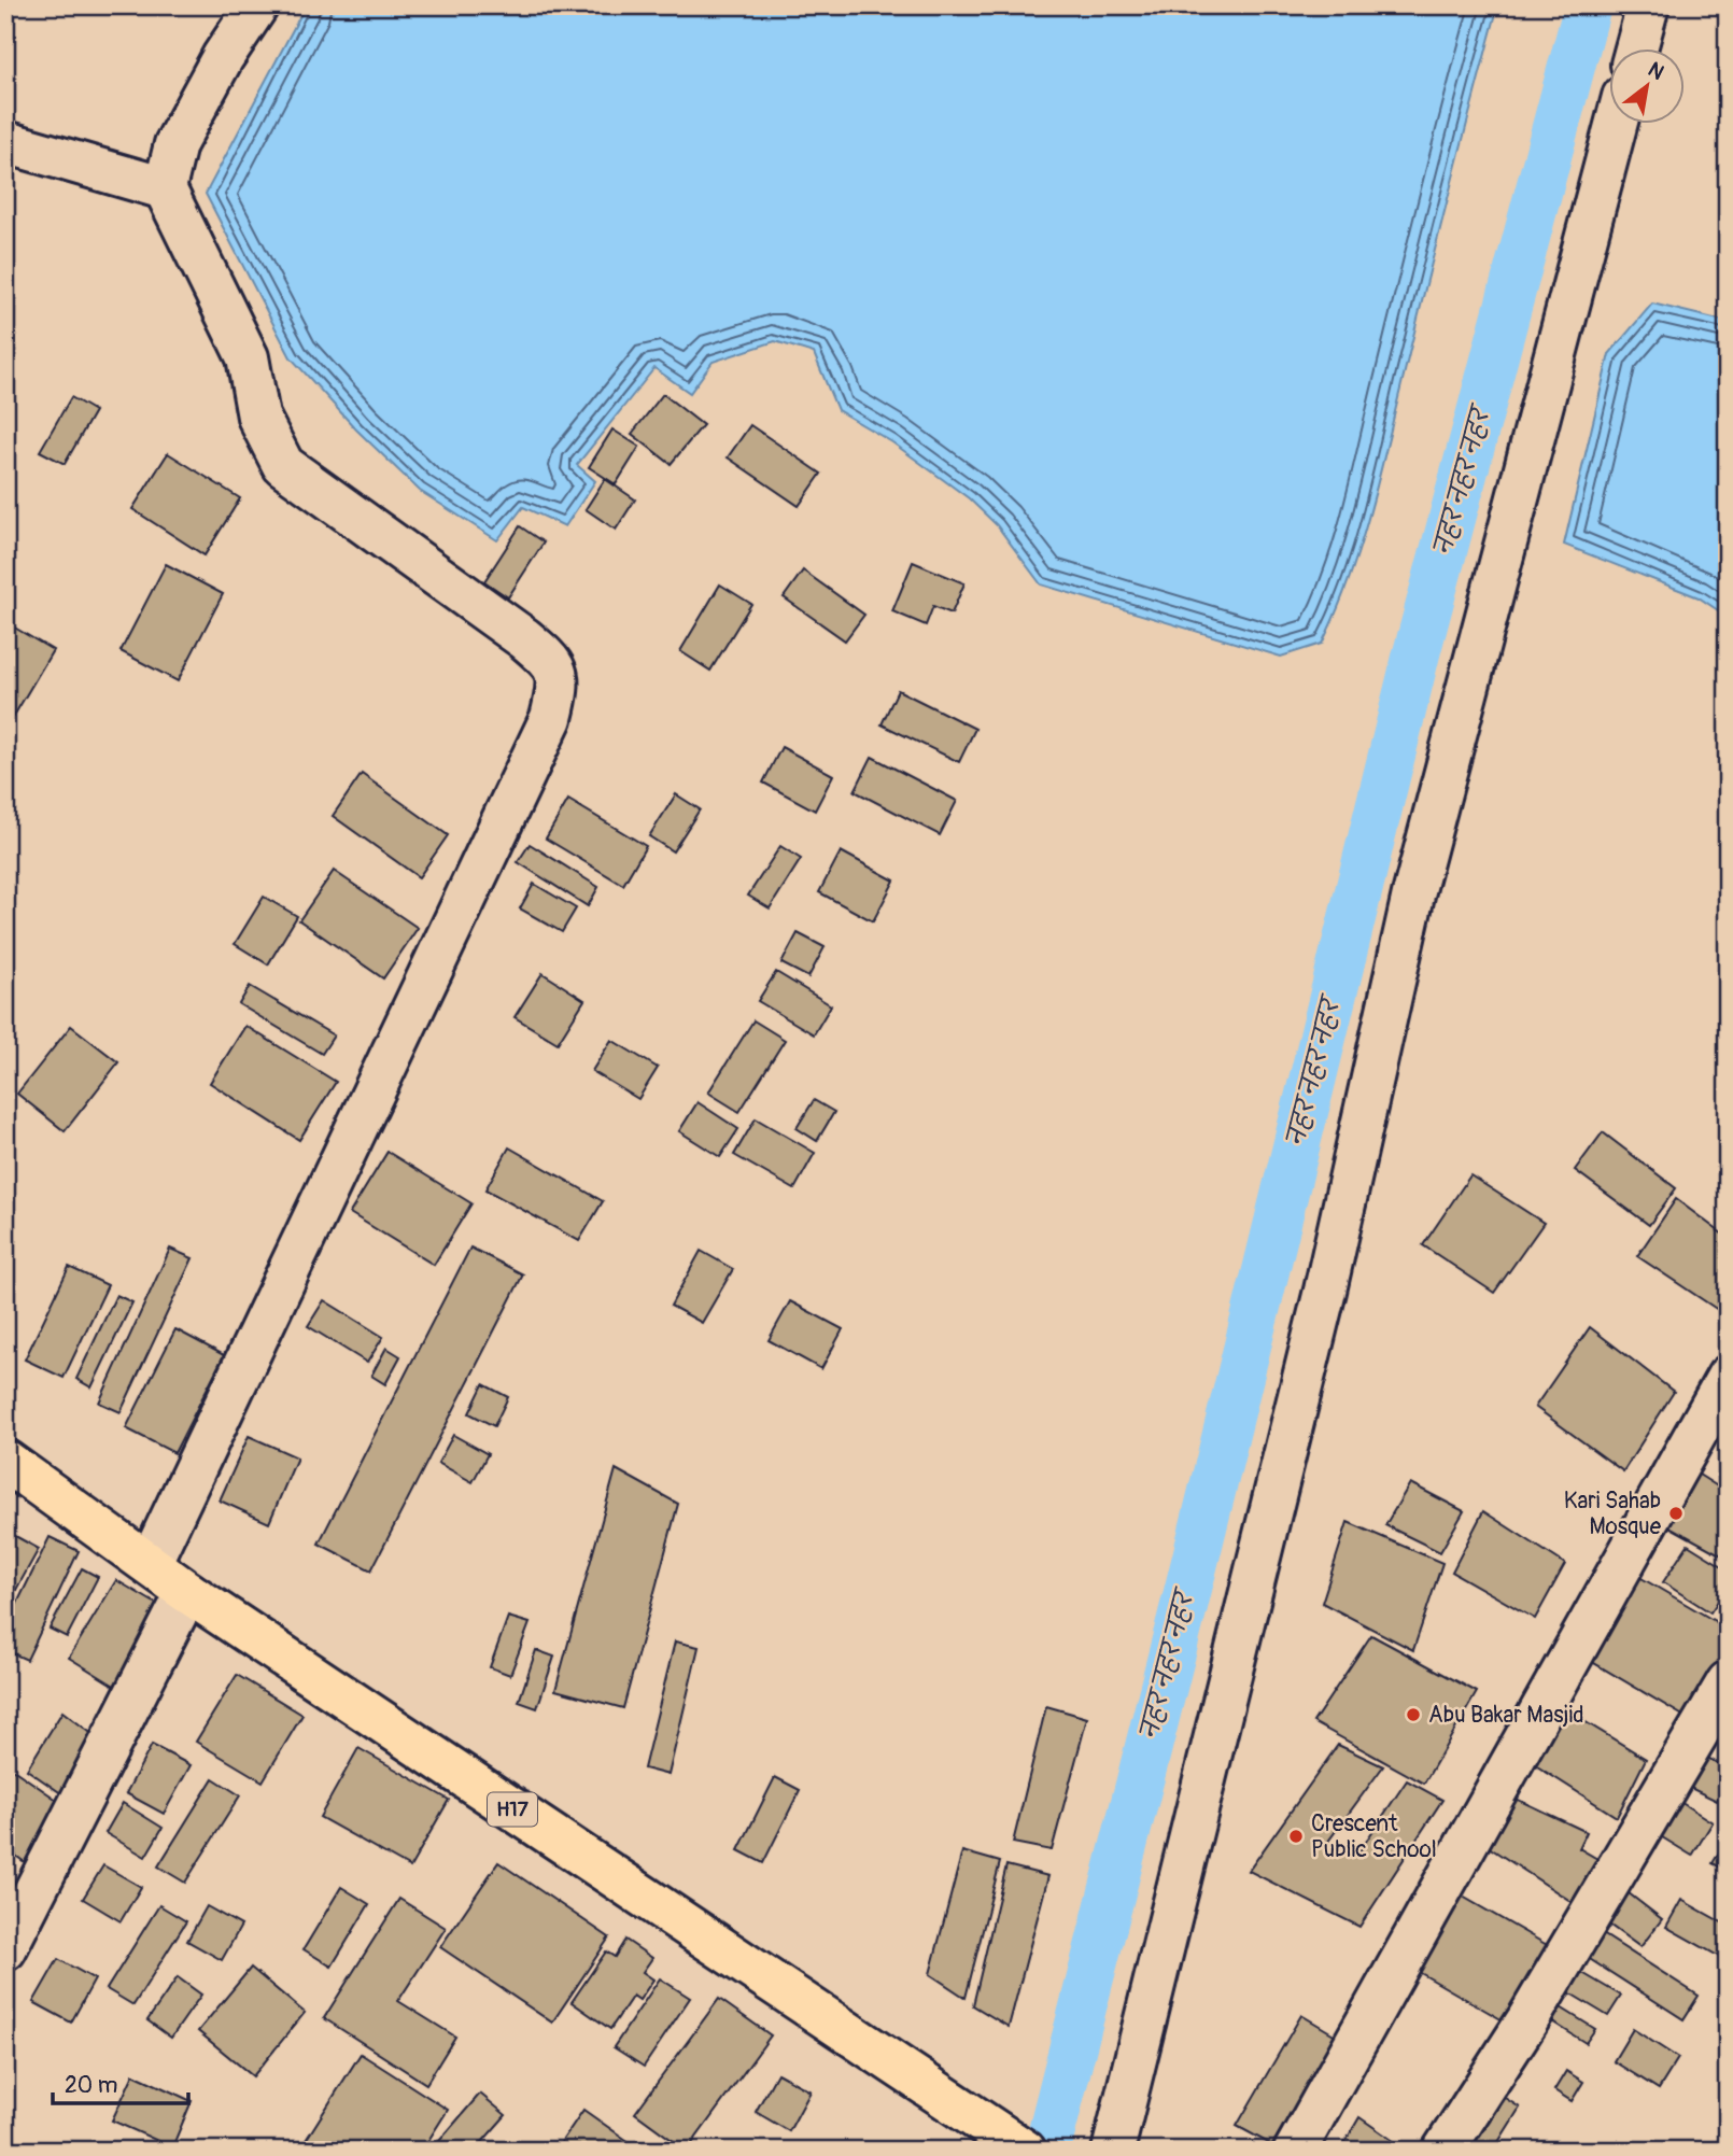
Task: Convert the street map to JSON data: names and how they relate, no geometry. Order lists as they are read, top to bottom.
{
  "streets": {
    "main road": ["H17"]
  },
  "water": ["नहर नहर नहर"],
  "places": ["Kari Sahab Mosque", "Abu Bakar Masjid", "Crescent Public School"],
  "scale_bar": "20 m",
  "north": "top right"
}
